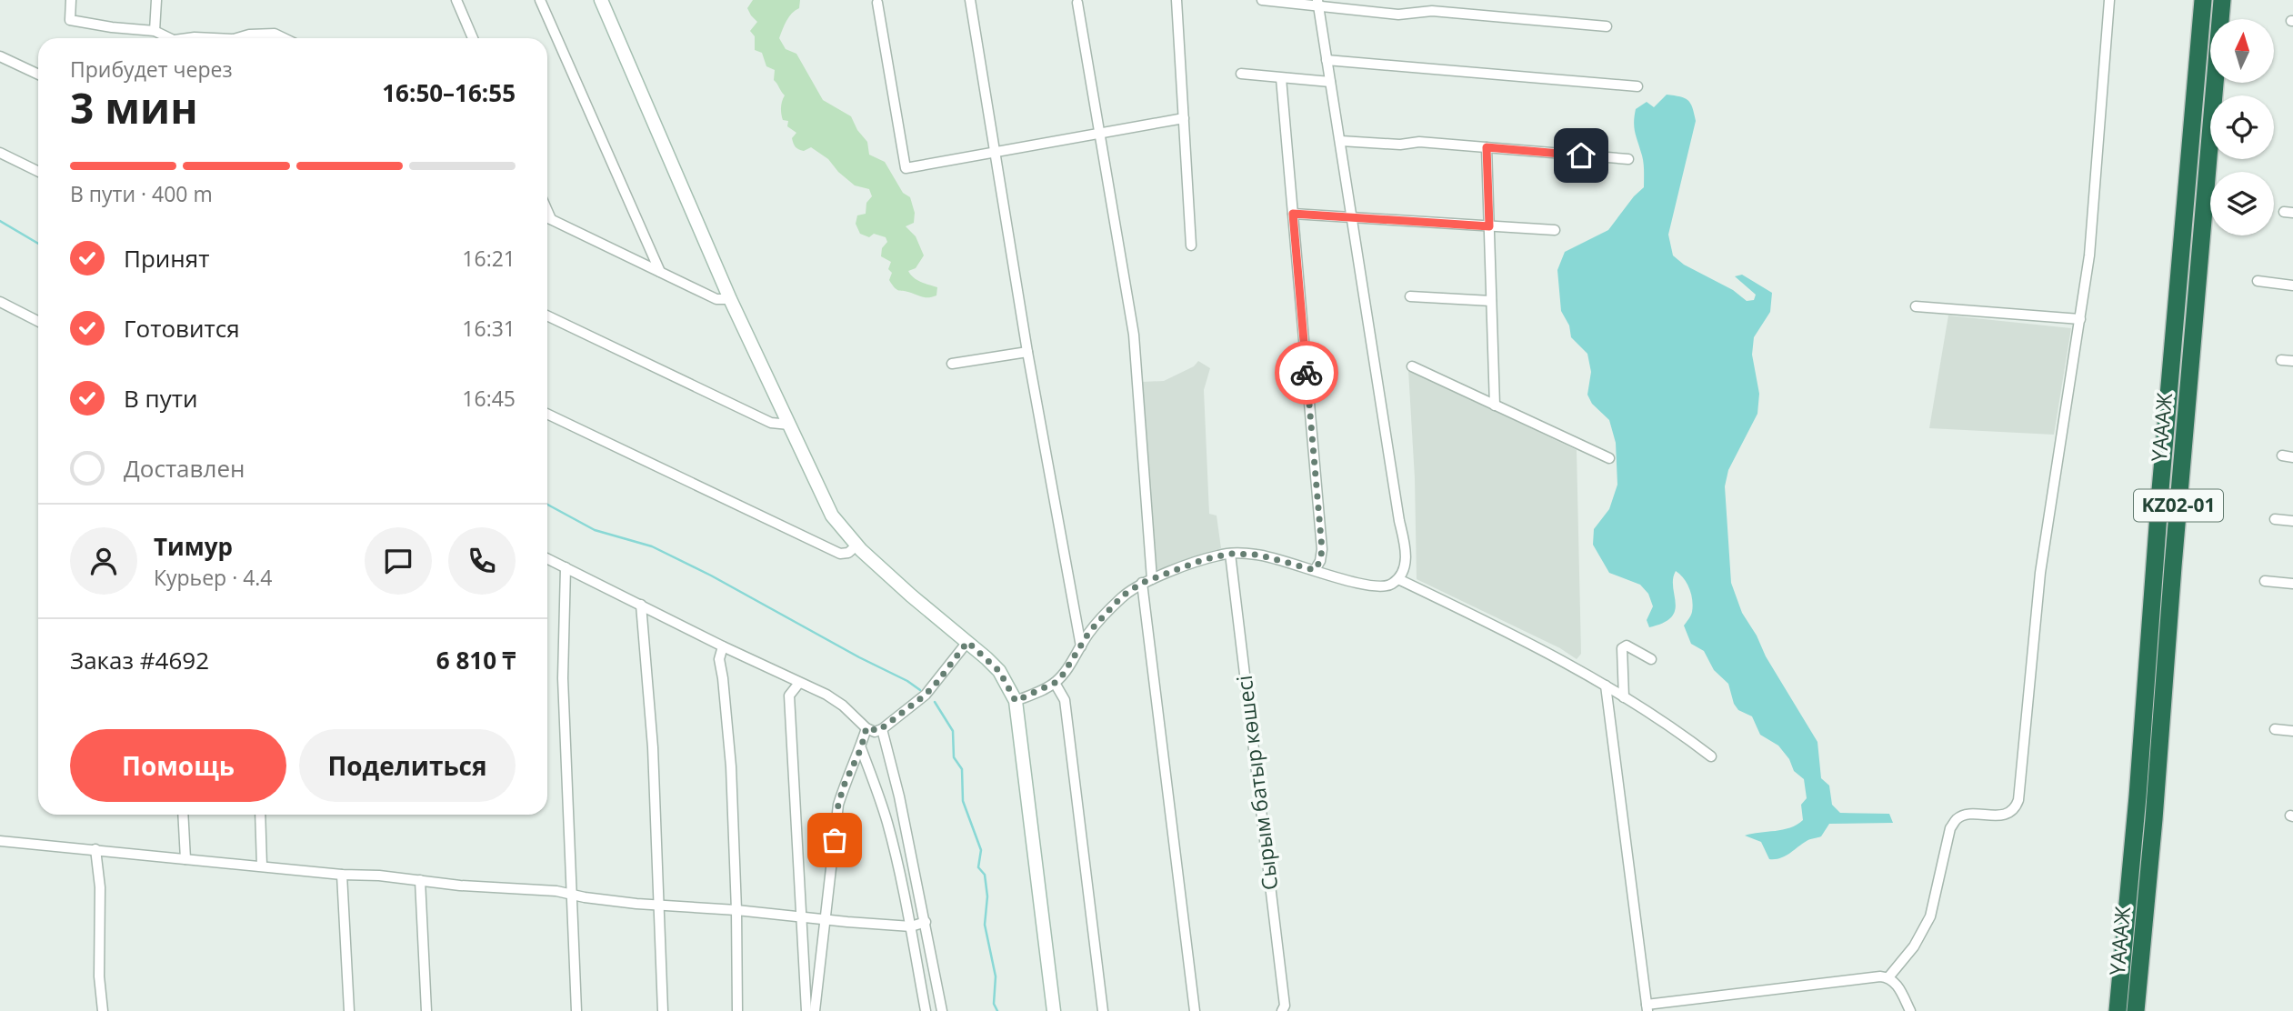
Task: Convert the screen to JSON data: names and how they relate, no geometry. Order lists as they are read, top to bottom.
{
  "streets": {
    "highway": ["ҮАААЖ", "KZ02-01"],
    "street": ["Сырым батыр көшесі"]
  },
  "north": "top",
  "page": {
    "heading": ["3 мин", "Прибудет через", "16:50–16:55"],
    "panel": [
      "Тимур",
      "Курьер · 4.4",
      "Заказ #4692",
      "6 810 ₸"
    ],
    "bar": "В пути · 400 m",
    "list": [
      ["Принят", "16:21"],
      ["Готовится", "16:31"],
      ["В пути", "16:45"],
      "Доставлен"
    ],
    "buttons": ["Помощь", "Поделиться"]
  }
}
